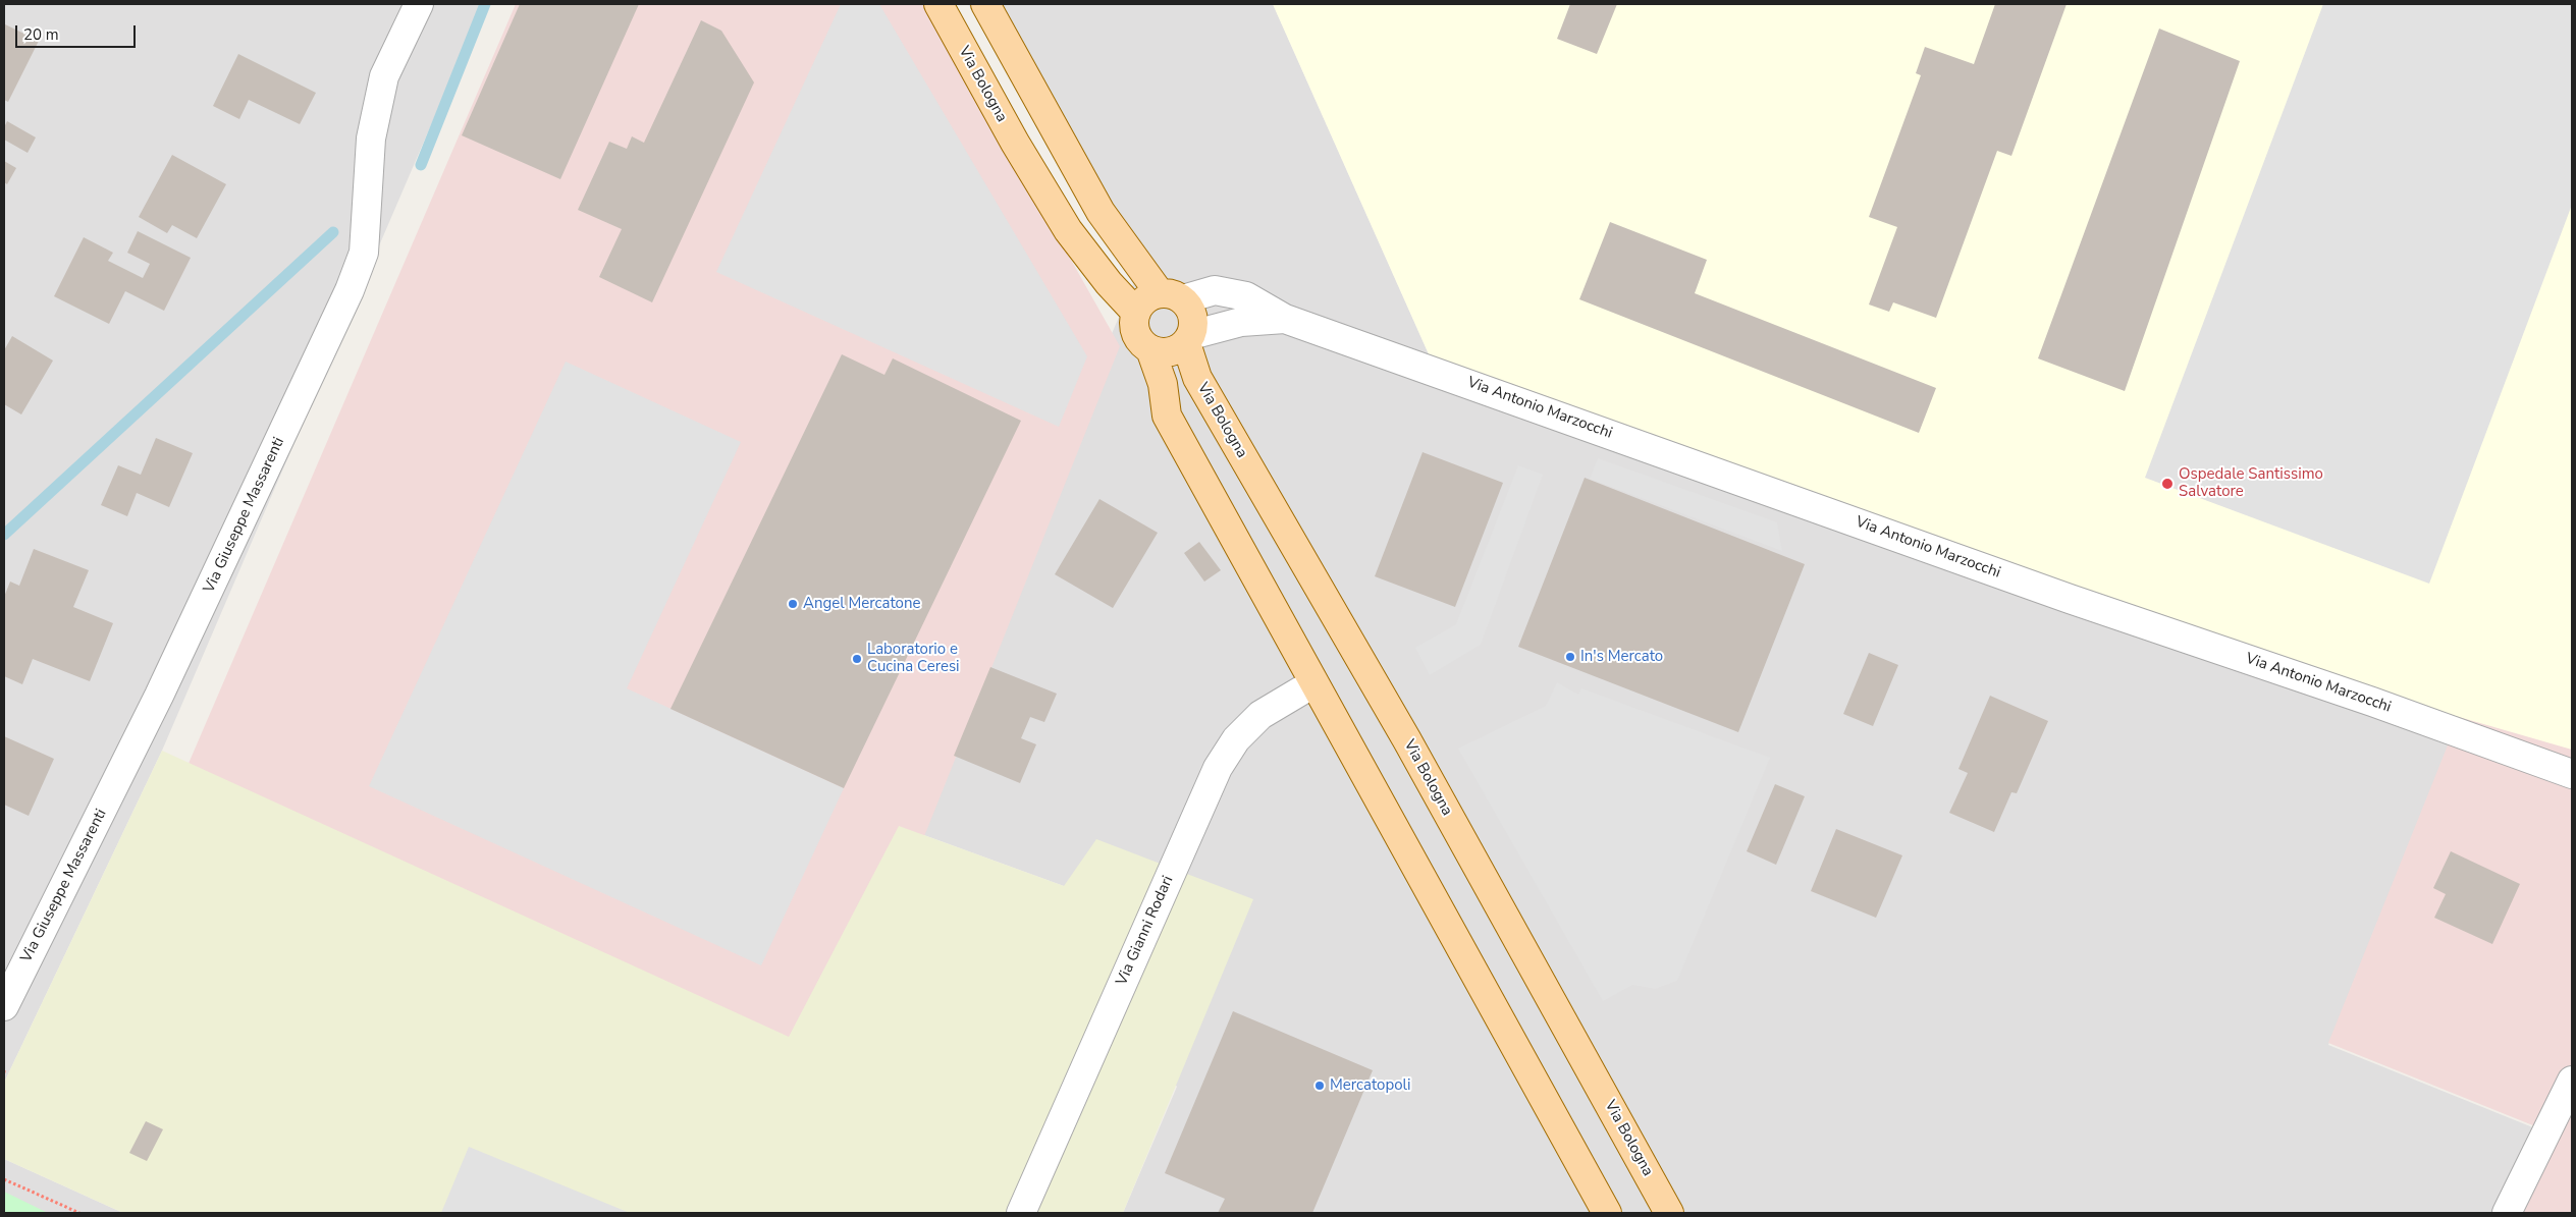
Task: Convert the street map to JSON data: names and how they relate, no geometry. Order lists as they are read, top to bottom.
{
  "streets": {
    "main road": ["Via Bologna"],
    "street": ["Via Antonio Marzocchi", "Via Giuseppe Massarenti", "Via Gianni Rodari"]
  },
  "crossings": [
    ["Via Bologna", "Via Antonio Marzocchi"]
  ],
  "places": [
    "Ospedale Santissimo Salvatore",
    "Angel Mercatone",
    "In's Mercato",
    "Laboratorio e Cucina Ceresi",
    "Mercatopoli"
  ],
  "scale_bar": "20 m"
}
